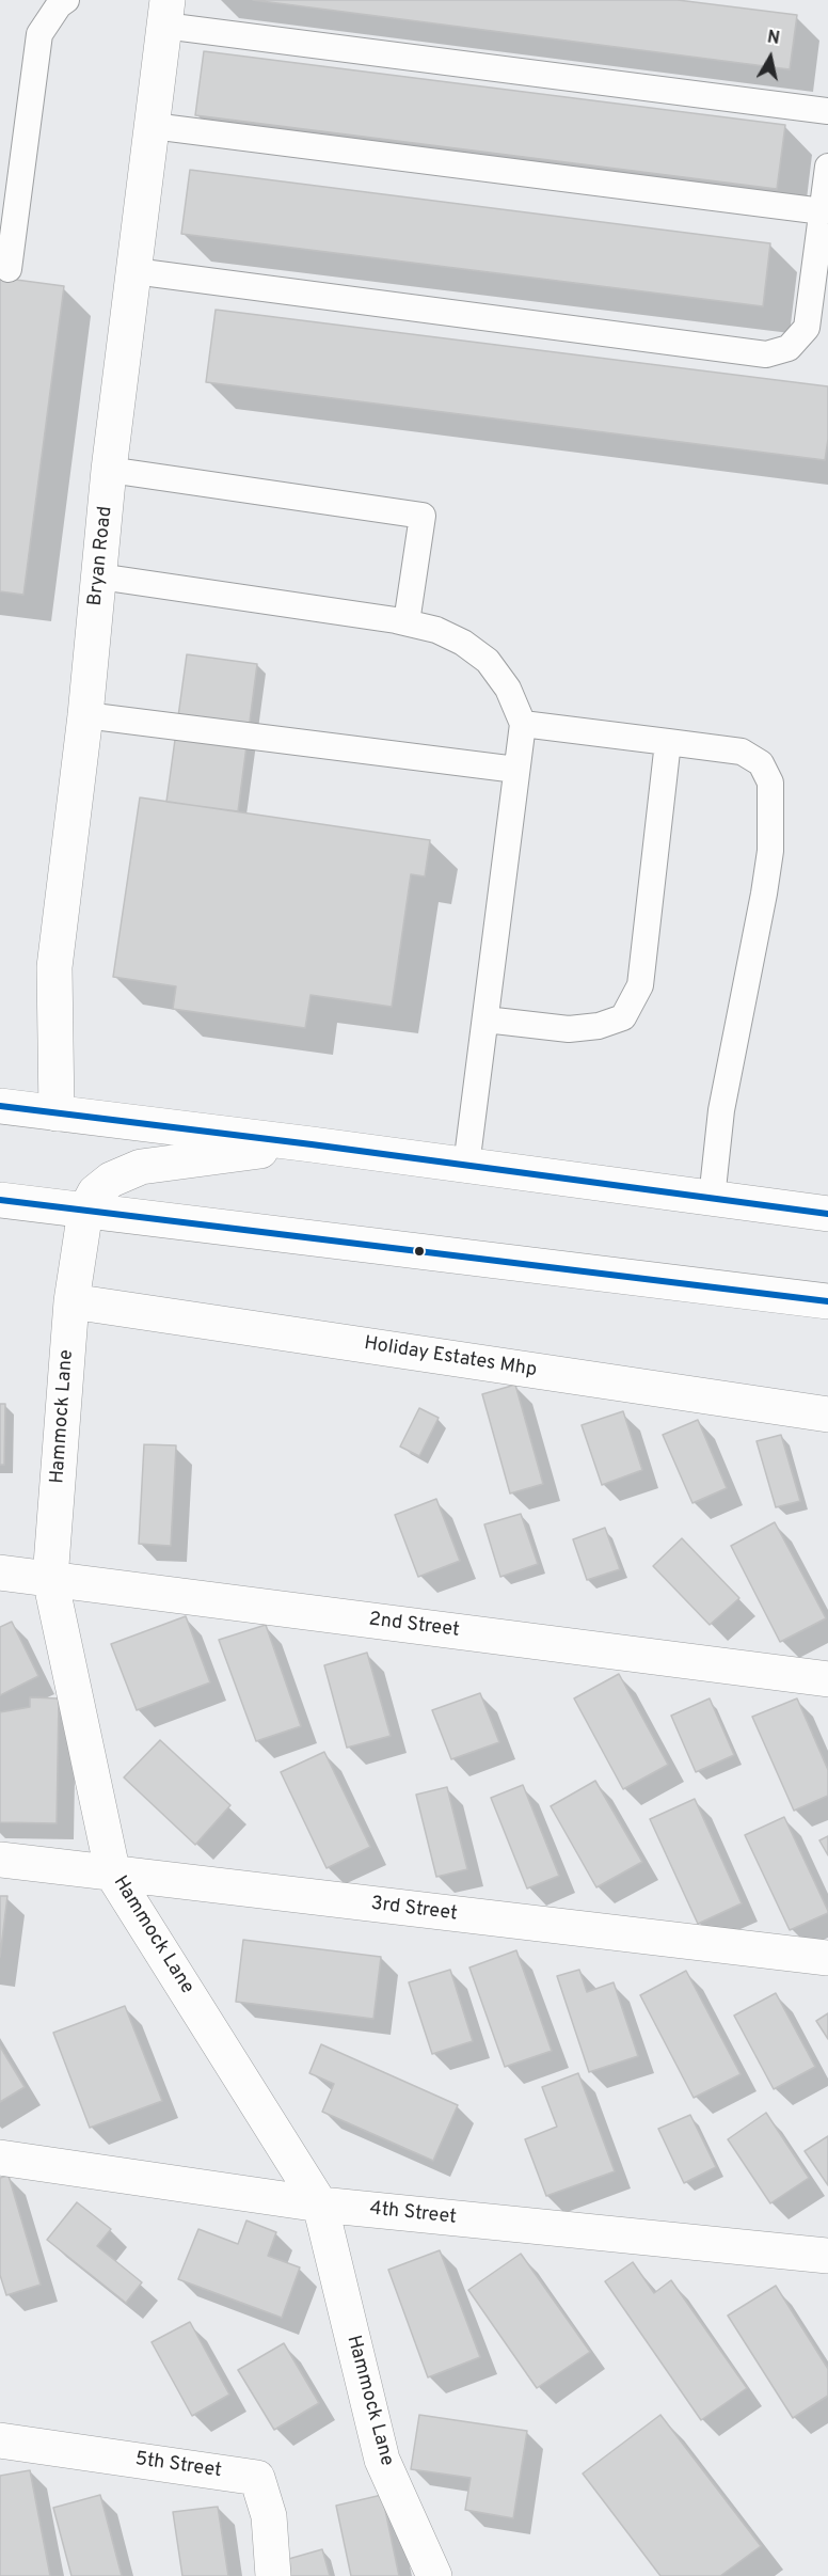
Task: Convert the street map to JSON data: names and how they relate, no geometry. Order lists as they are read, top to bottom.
{
  "streets": {
    "street": [
      "Bryan Road",
      "Holiday Estates Mhp",
      "Hammock Lane",
      "2nd Street",
      "3rd Street",
      "4th Street",
      "5th Street"
    ]
  },
  "crossings": [
    ["Holiday Estates Mhp", "Hammock Lane"],
    ["Hammock Lane", "2nd Street"],
    ["Hammock Lane", "3rd Street"],
    ["Hammock Lane", "4th Street"]
  ],
  "north": "top"
}
